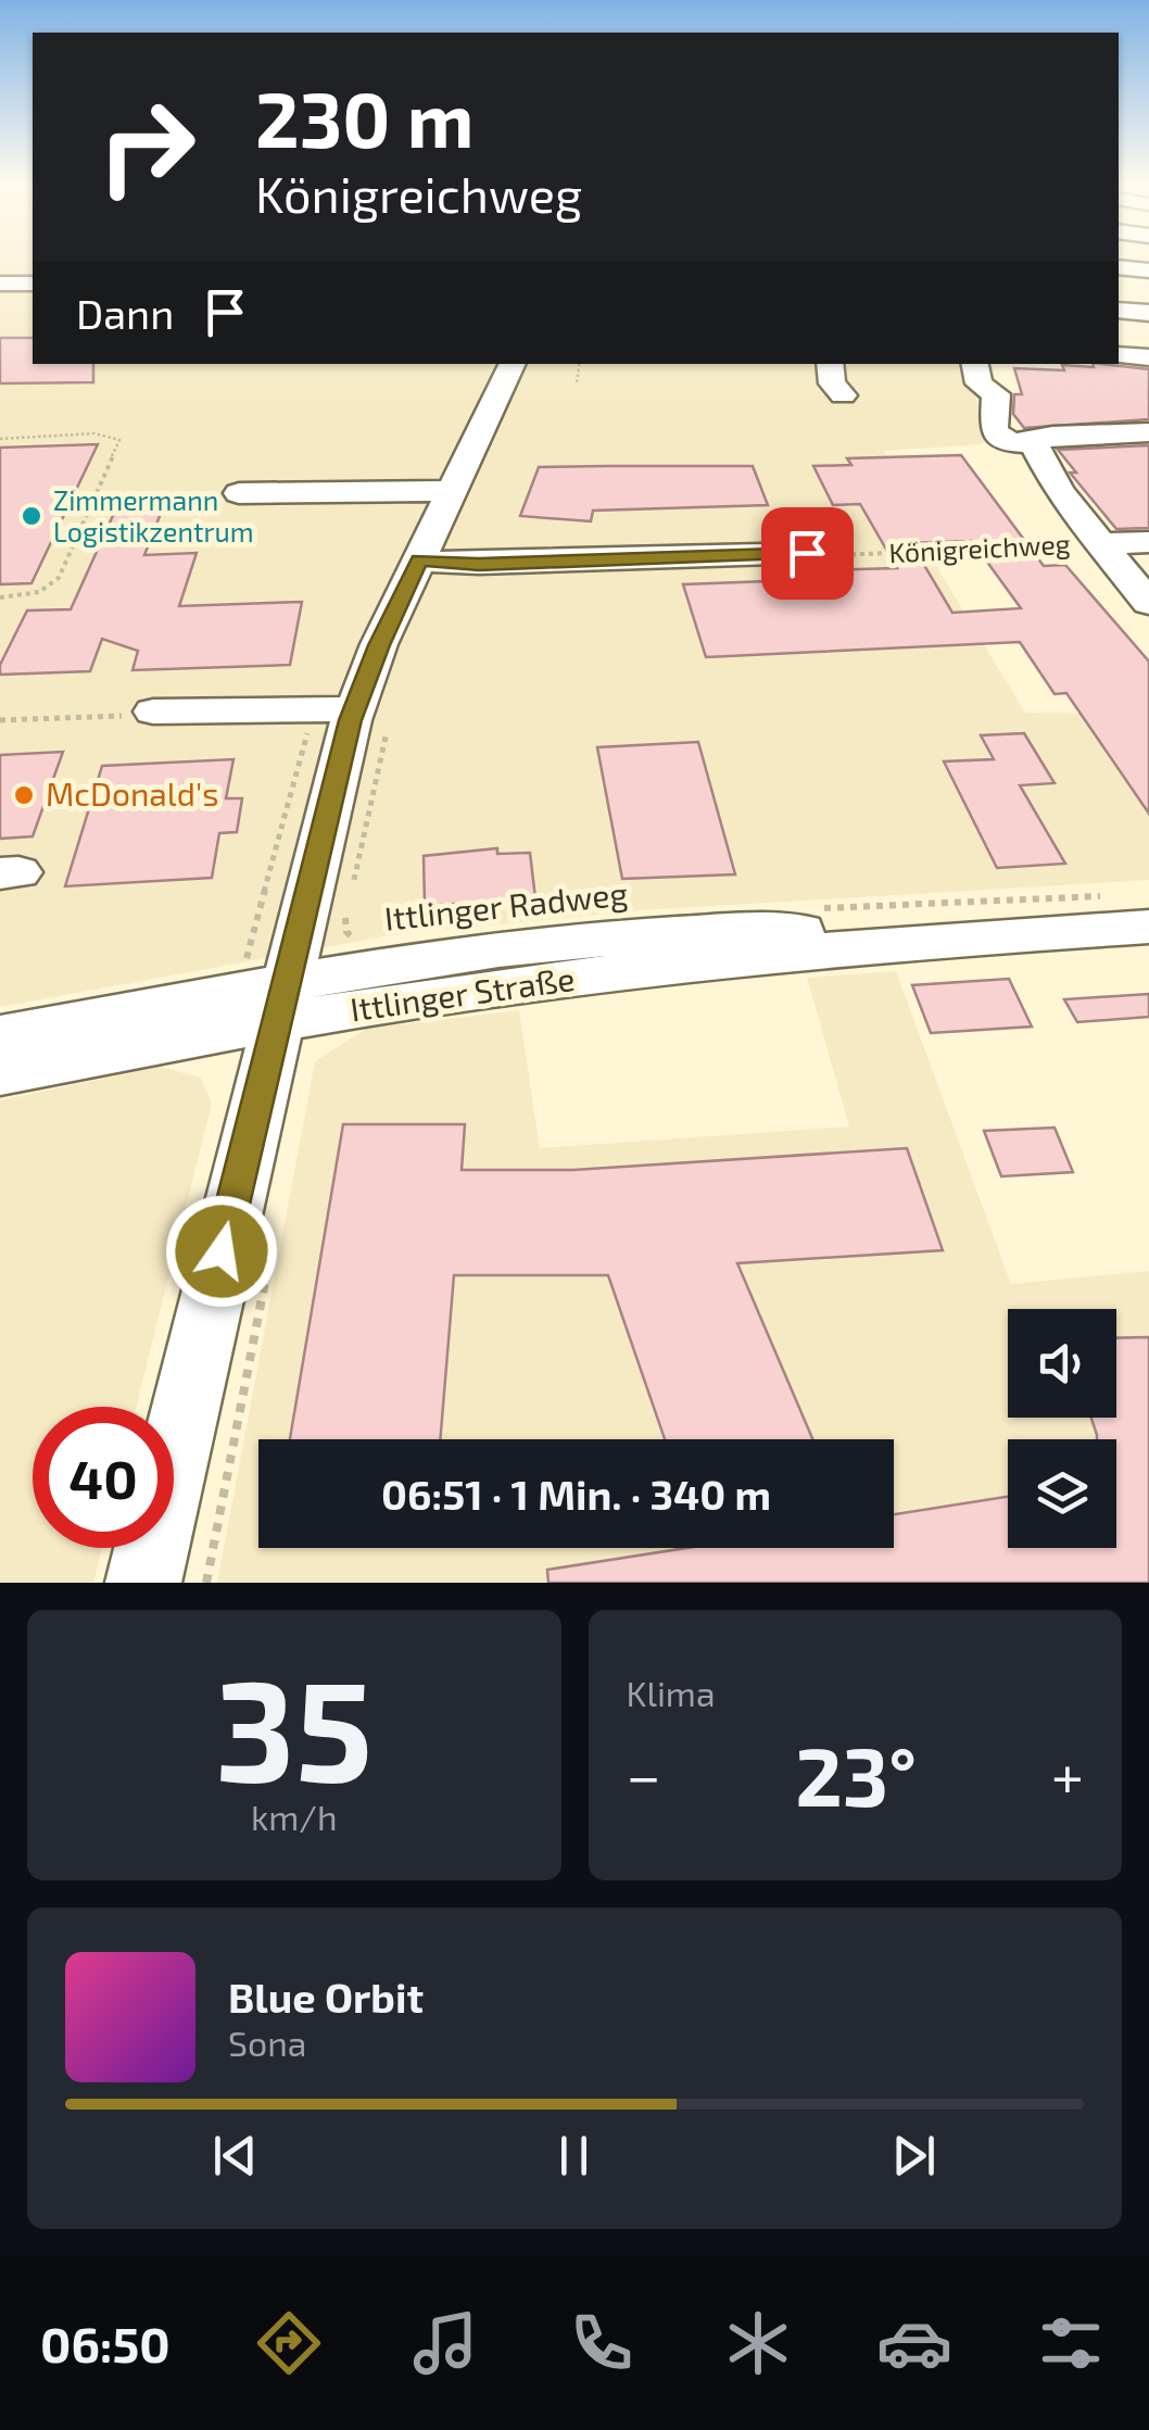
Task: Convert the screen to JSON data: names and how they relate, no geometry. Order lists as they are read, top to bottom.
{
  "streets": {
    "street": ["Königreichweg", "Ittlinger Straße"],
    "path": ["Ittlinger Radweg"]
  },
  "places": ["Zimmermann Logistikzentrum", "McDonald's"],
  "page": {
    "turn": ["230 m", "Königreichweg"],
    "then": "Dann",
    "limit": "40",
    "trip": "06:51 · 1 Min. · 340 m",
    "tile": [
      ["35", "km/h"],
      "Klima"
    ],
    "heat": ["−", "23°", "+"],
    "song": ["Blue Orbit", "Sona"],
    "tabs": "06:50"
  }
}
